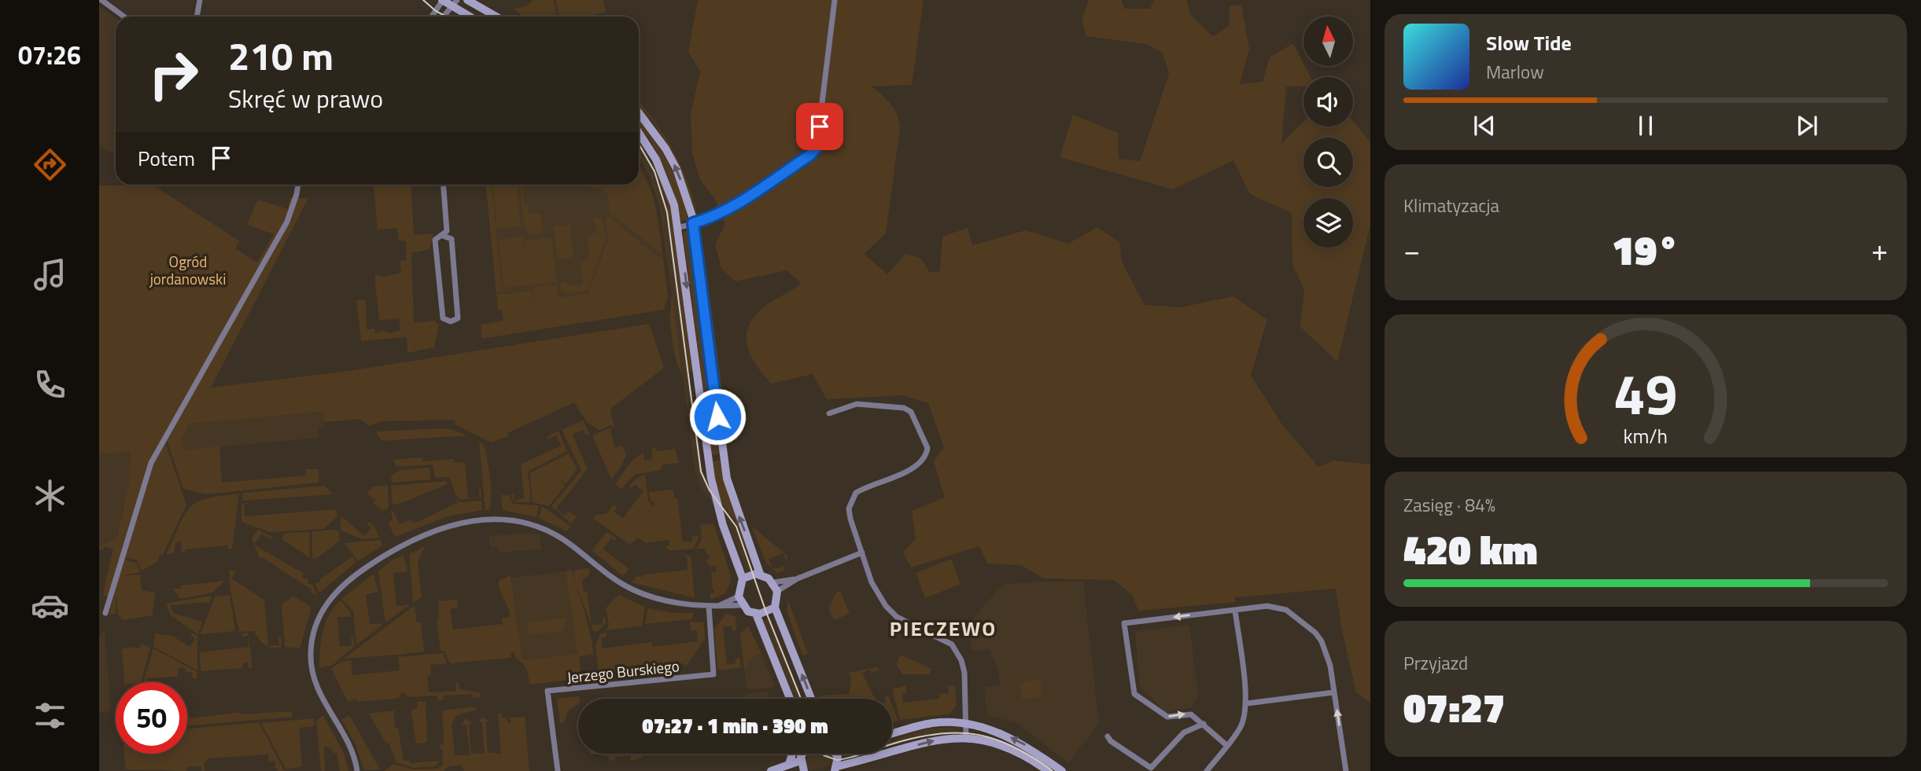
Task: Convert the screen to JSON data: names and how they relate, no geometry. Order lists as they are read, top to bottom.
{
  "streets": {
    "street": ["Jerzego Burskiego"]
  },
  "districts": ["PIECZEWO"],
  "parks": ["Ogród jordanowski"],
  "north": "top",
  "page": {
    "tabs": "07:26",
    "turn": ["210 m", "Skręć w prawo"],
    "song": ["Slow Tide", "Marlow"],
    "then": "Potem",
    "tile": [
      "Klimatyzacja",
      ["Zasięg · 84%", "420 km"],
      ["Przyjazd", "07:27"]
    ],
    "heat": ["−", "19°", "+"],
    "limit": "50",
    "trip": "07:27 · 1 min · 390 m",
    "gauge": ["49", "km/h"]
  }
}
